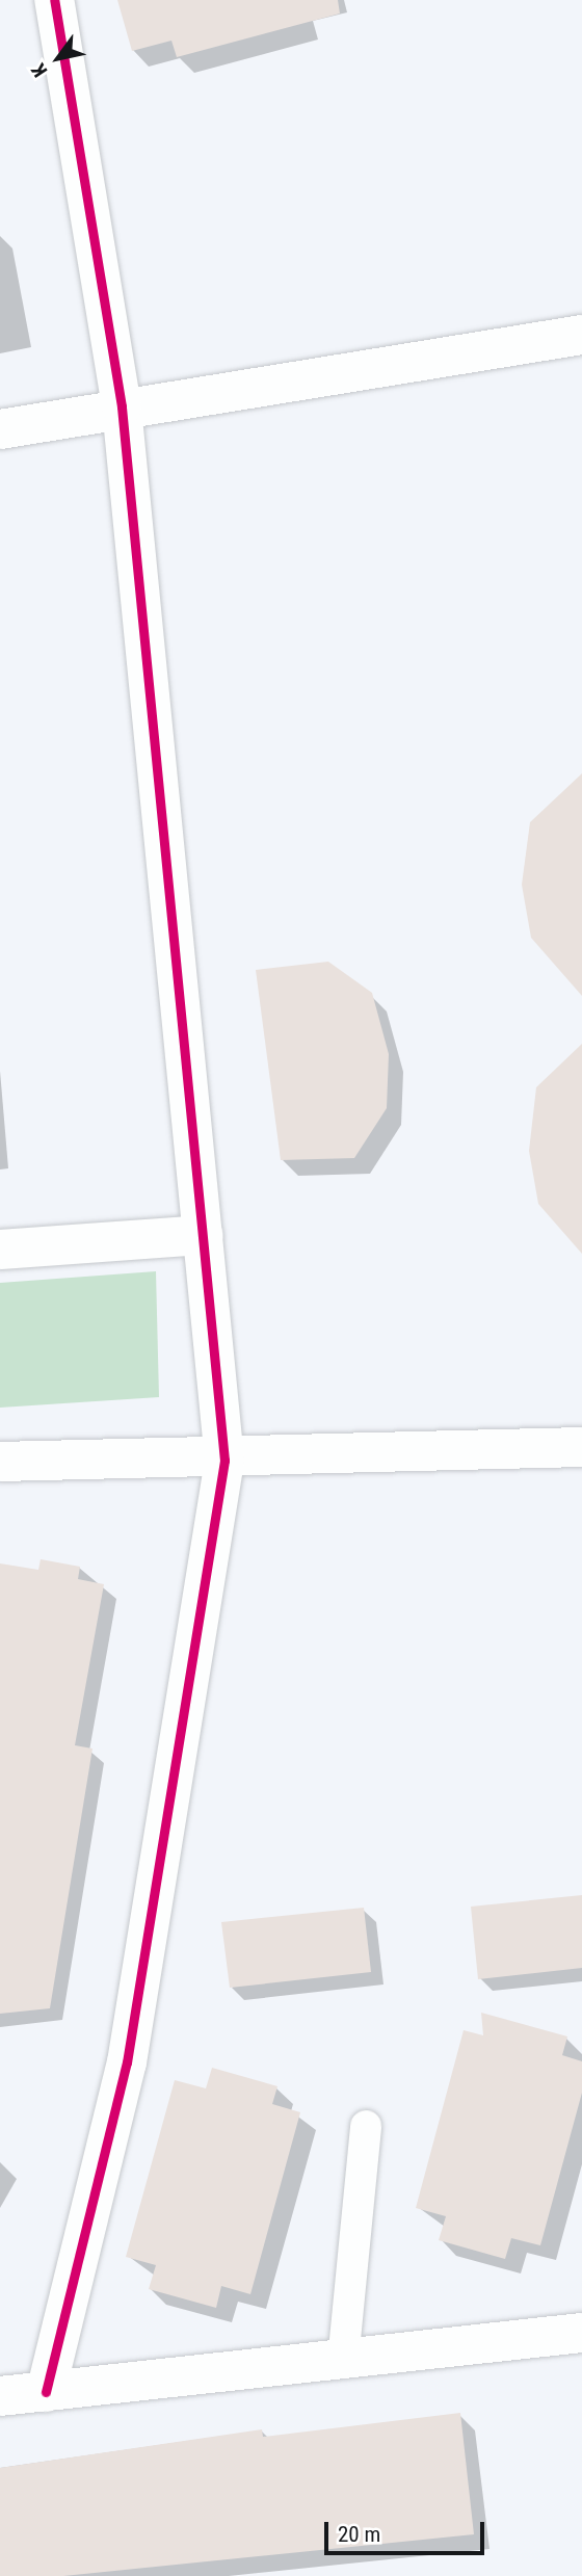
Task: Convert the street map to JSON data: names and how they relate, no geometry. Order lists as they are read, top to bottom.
{
  "scale_bar": "20 m",
  "north": "bottom left"
}
